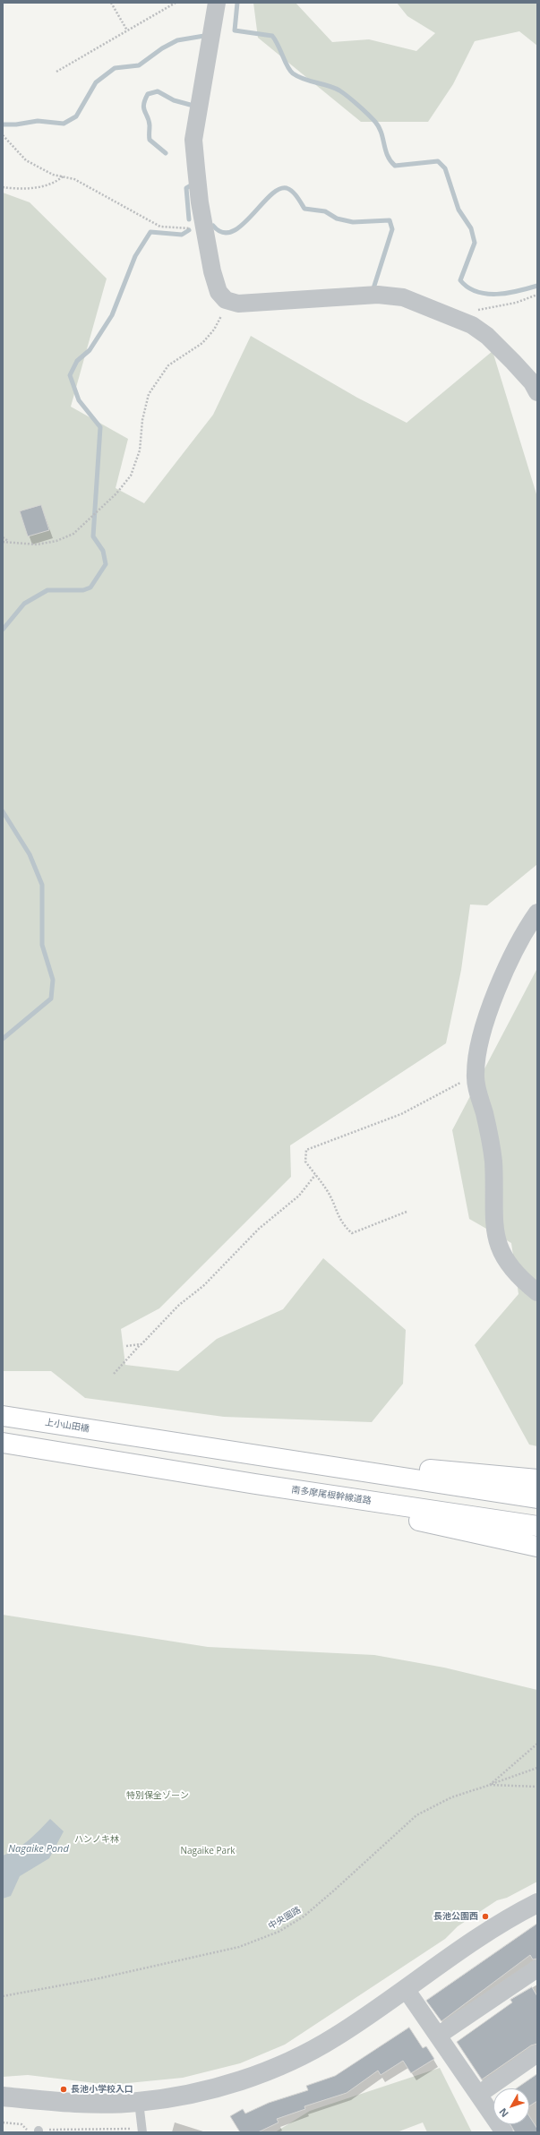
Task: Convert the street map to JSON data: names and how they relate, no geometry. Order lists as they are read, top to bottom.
{
  "streets": {
    "main road": ["上小山田橋", "南多摩尾根幹線道路"],
    "path": ["中央園路"]
  },
  "water": ["Nagaike Pond"],
  "parks": ["特別保全ゾーン", "ハンノキ林", "Nagaike Park"],
  "places": ["長池公園西", "長池小学校入口"],
  "north": "bottom left"
}
